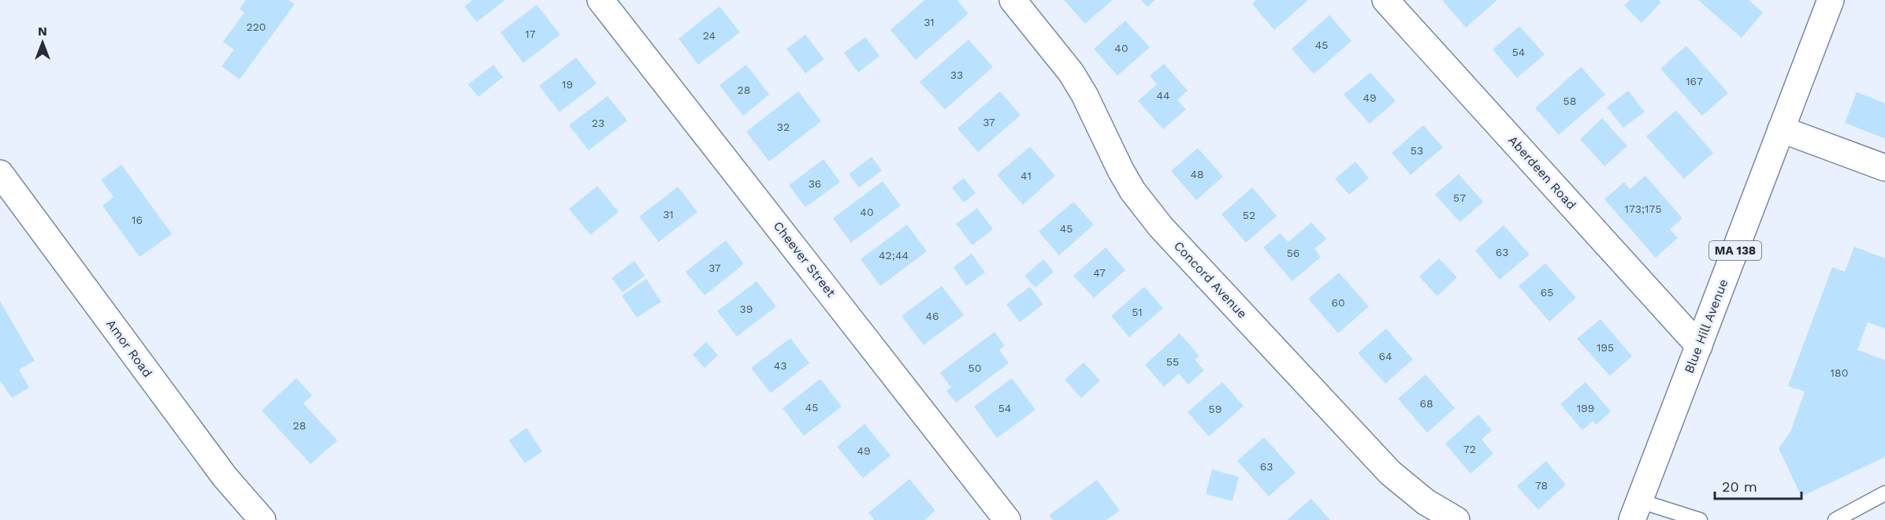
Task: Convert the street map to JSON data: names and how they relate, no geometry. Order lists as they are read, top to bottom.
{
  "streets": {
    "main road": [
      "Aberdeen Road",
      "MA 138",
      "Cheever Street",
      "Concord Avenue",
      "Blue Hill Avenue",
      "Amor Road"
    ]
  },
  "crossings": [
    ["Aberdeen Road", "Blue Hill Avenue"]
  ],
  "house_numbers": [
    "31",
    "220",
    "17",
    "24",
    "45",
    "40",
    "54",
    "33",
    "167",
    "19",
    "28",
    "44",
    "49",
    "58",
    "37",
    "23",
    "32",
    "53",
    "48",
    "41",
    "36",
    "57",
    "173;175",
    "40",
    "31",
    "52",
    "16",
    "45",
    "63",
    "56",
    "42;44",
    "37",
    "47",
    "65",
    "60",
    "39",
    "51",
    "46",
    "195",
    "64",
    "55",
    "43",
    "50",
    "180",
    "68",
    "45",
    "54",
    "199",
    "59",
    "28",
    "72",
    "49",
    "63",
    "78"
  ],
  "scale_bar": "20 m",
  "north": "top"
}
